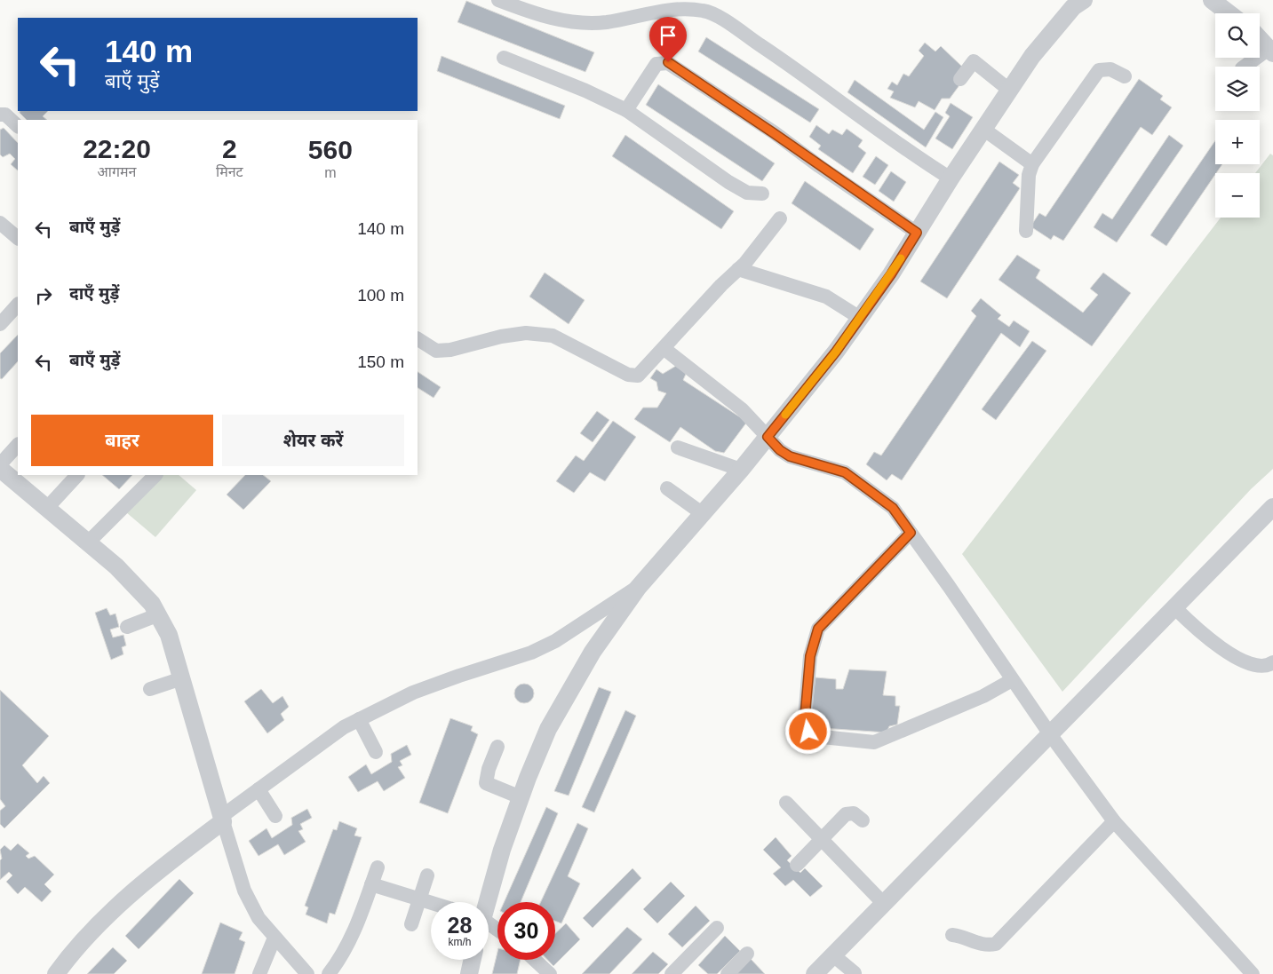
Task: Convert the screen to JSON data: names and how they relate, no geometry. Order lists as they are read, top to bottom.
{
  "page": {
    "map_buttons": ["+", "−"],
    "turn": ["140 m", "बाएँ मुड़ें"],
    "eta": [
      "22:20",
      "आगमन",
      "2",
      "मिनट",
      "560",
      "m"
    ],
    "list": [
      {
        "name": "बाएँ मुड़ें",
        "value": "140 m"
      },
      {
        "name": "दाएँ मुड़ें",
        "value": "100 m"
      },
      {
        "name": "बाएँ मुड़ें",
        "value": "150 m"
      }
    ],
    "buttons": ["बाहर", "शेयर करें"],
    "speed": "28 km/h",
    "limit": "30"
  }
}
